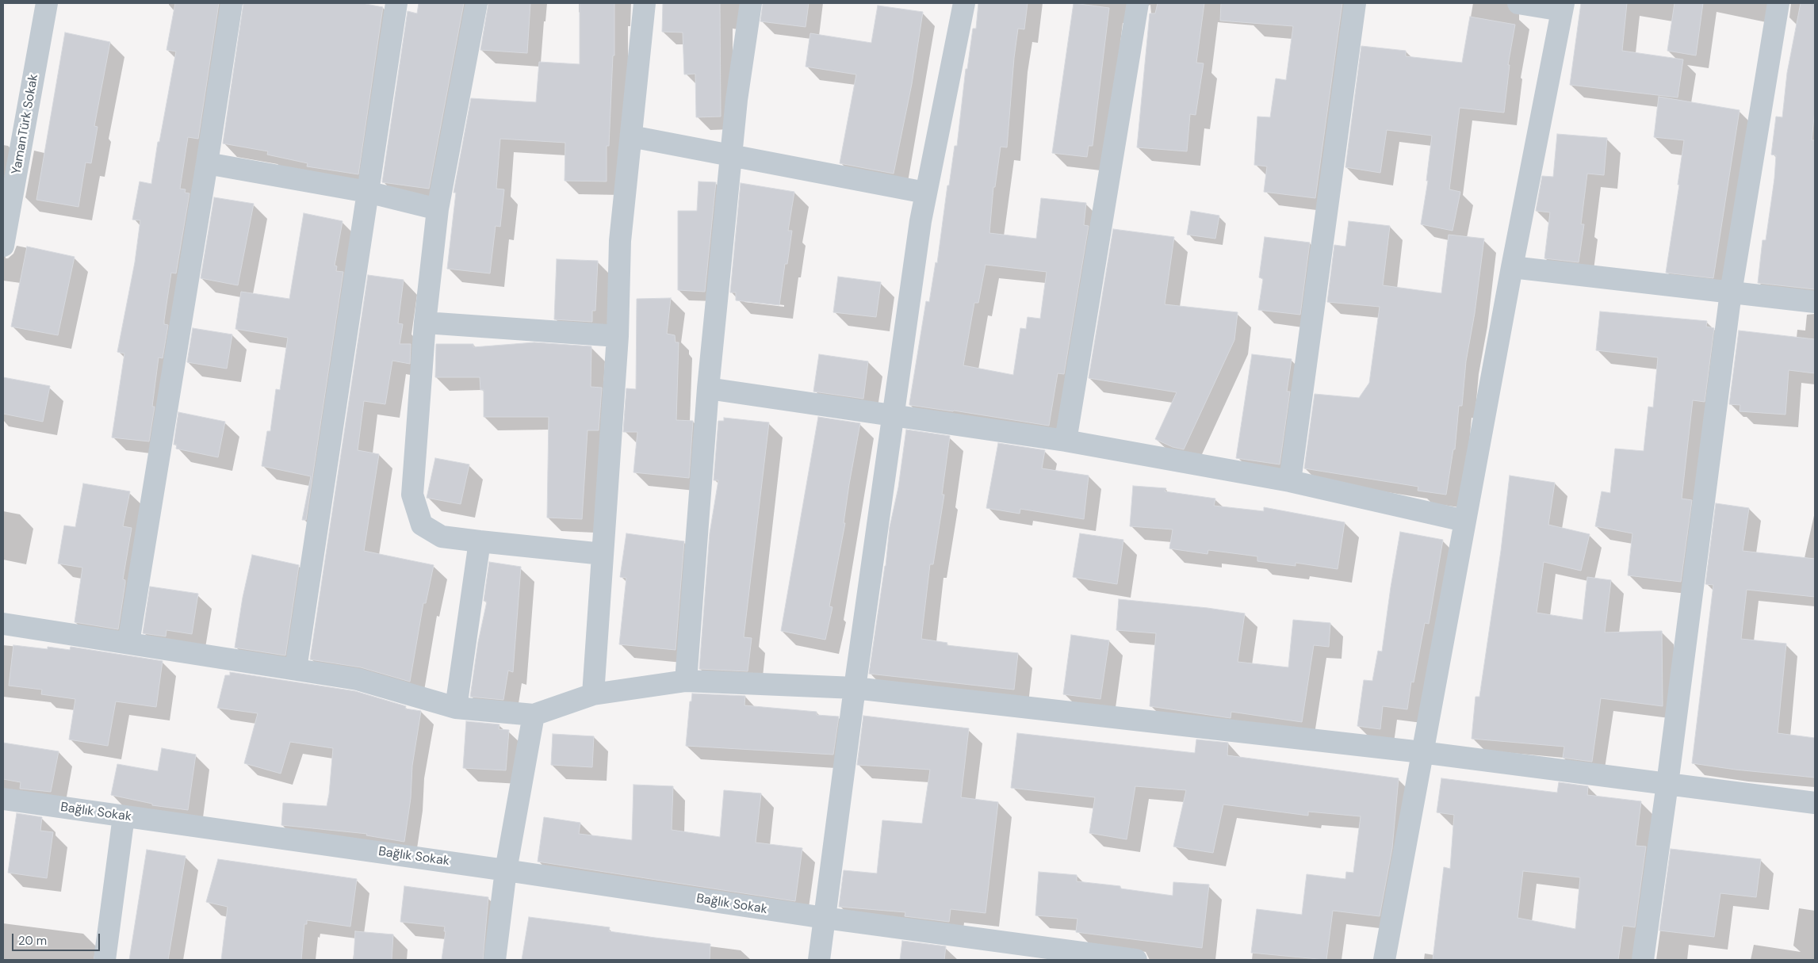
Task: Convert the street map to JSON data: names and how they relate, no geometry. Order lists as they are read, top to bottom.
{
  "streets": {
    "street": ["YamanTürk Sokak", "Bağlık Sokak"]
  },
  "scale_bar": "20 m"
}
